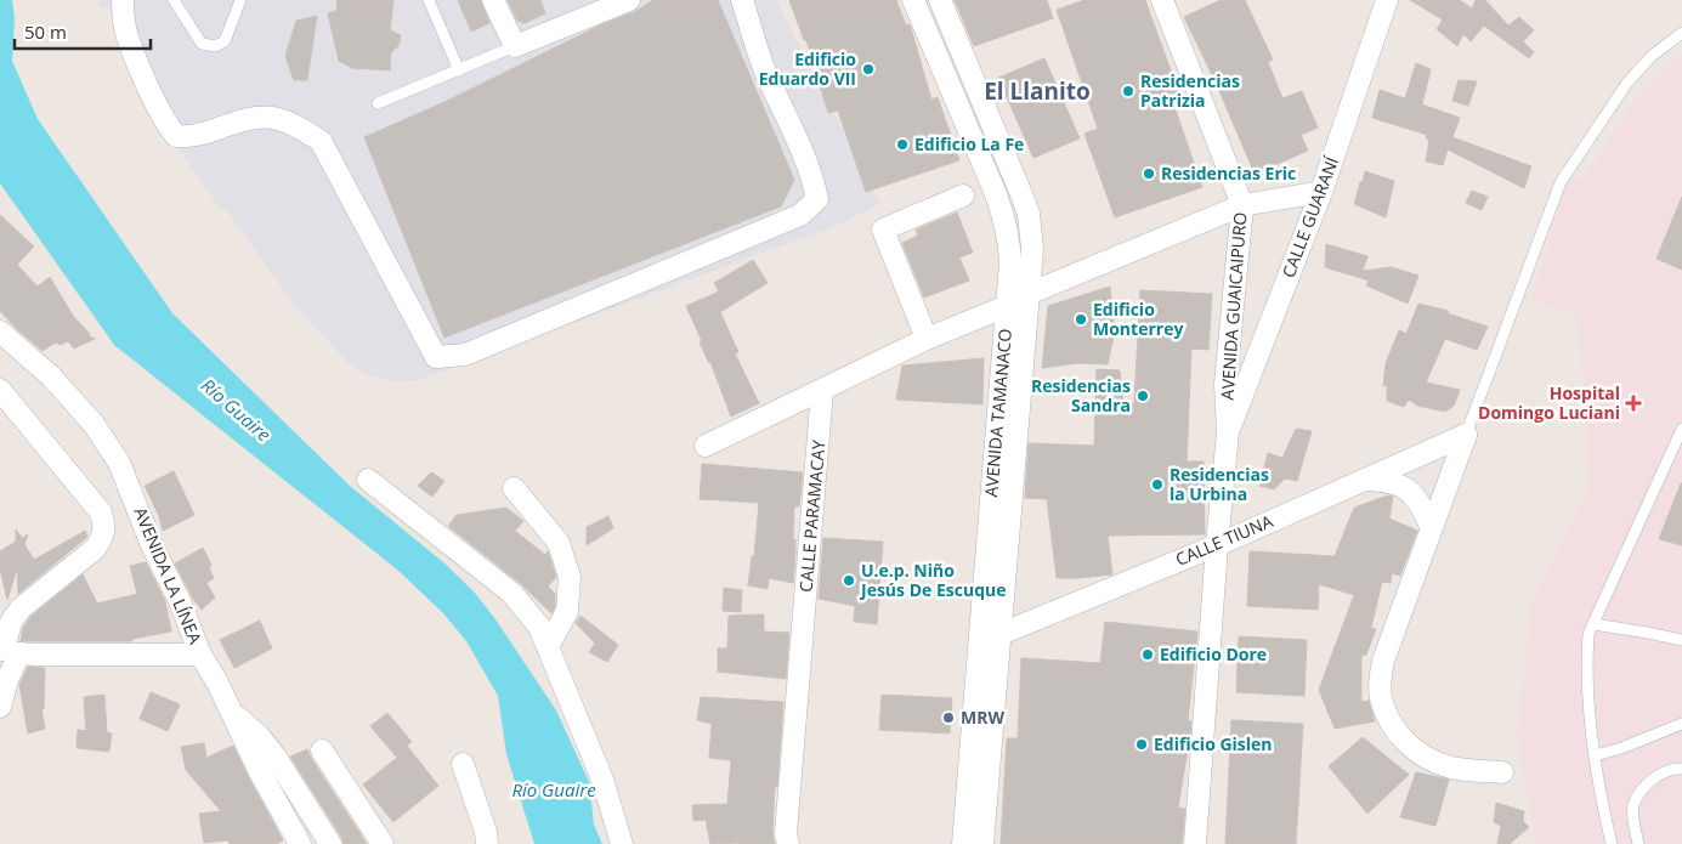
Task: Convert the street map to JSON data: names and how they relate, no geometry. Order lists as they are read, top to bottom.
{
  "streets": {
    "street": [
      "CALLE GUARANÍ",
      "AVENIDA GUAICAIPURO",
      "AVENIDA TAMANACO",
      "CALLE PARAMACAY",
      "CALLE TIUNA",
      "AVENIDA LA LÍNEA"
    ]
  },
  "crossings": [
    ["CALLE GUARANÍ", "AVENIDA GUAICAIPURO"],
    ["AVENIDA GUAICAIPURO", "CALLE TIUNA"],
    ["AVENIDA TAMANACO", "CALLE TIUNA"]
  ],
  "districts": ["El Llanito"],
  "water": ["Río Guaire"],
  "places": {
    "other": [
      "Edificio Eduardo VII",
      "Residencias Patrizia",
      "Edificio La Fe",
      "Residencias Eric",
      "Edificio Monterrey",
      "Residencias Sandra",
      "Residencias la Urbina",
      "U.e.p. Niño Jesús De Escuque",
      "Edificio Dore",
      "MRW",
      "Edificio Gislen"
    ],
    "health": ["Hospital Domingo Luciani"]
  },
  "scale_bar": "50 m"
}
